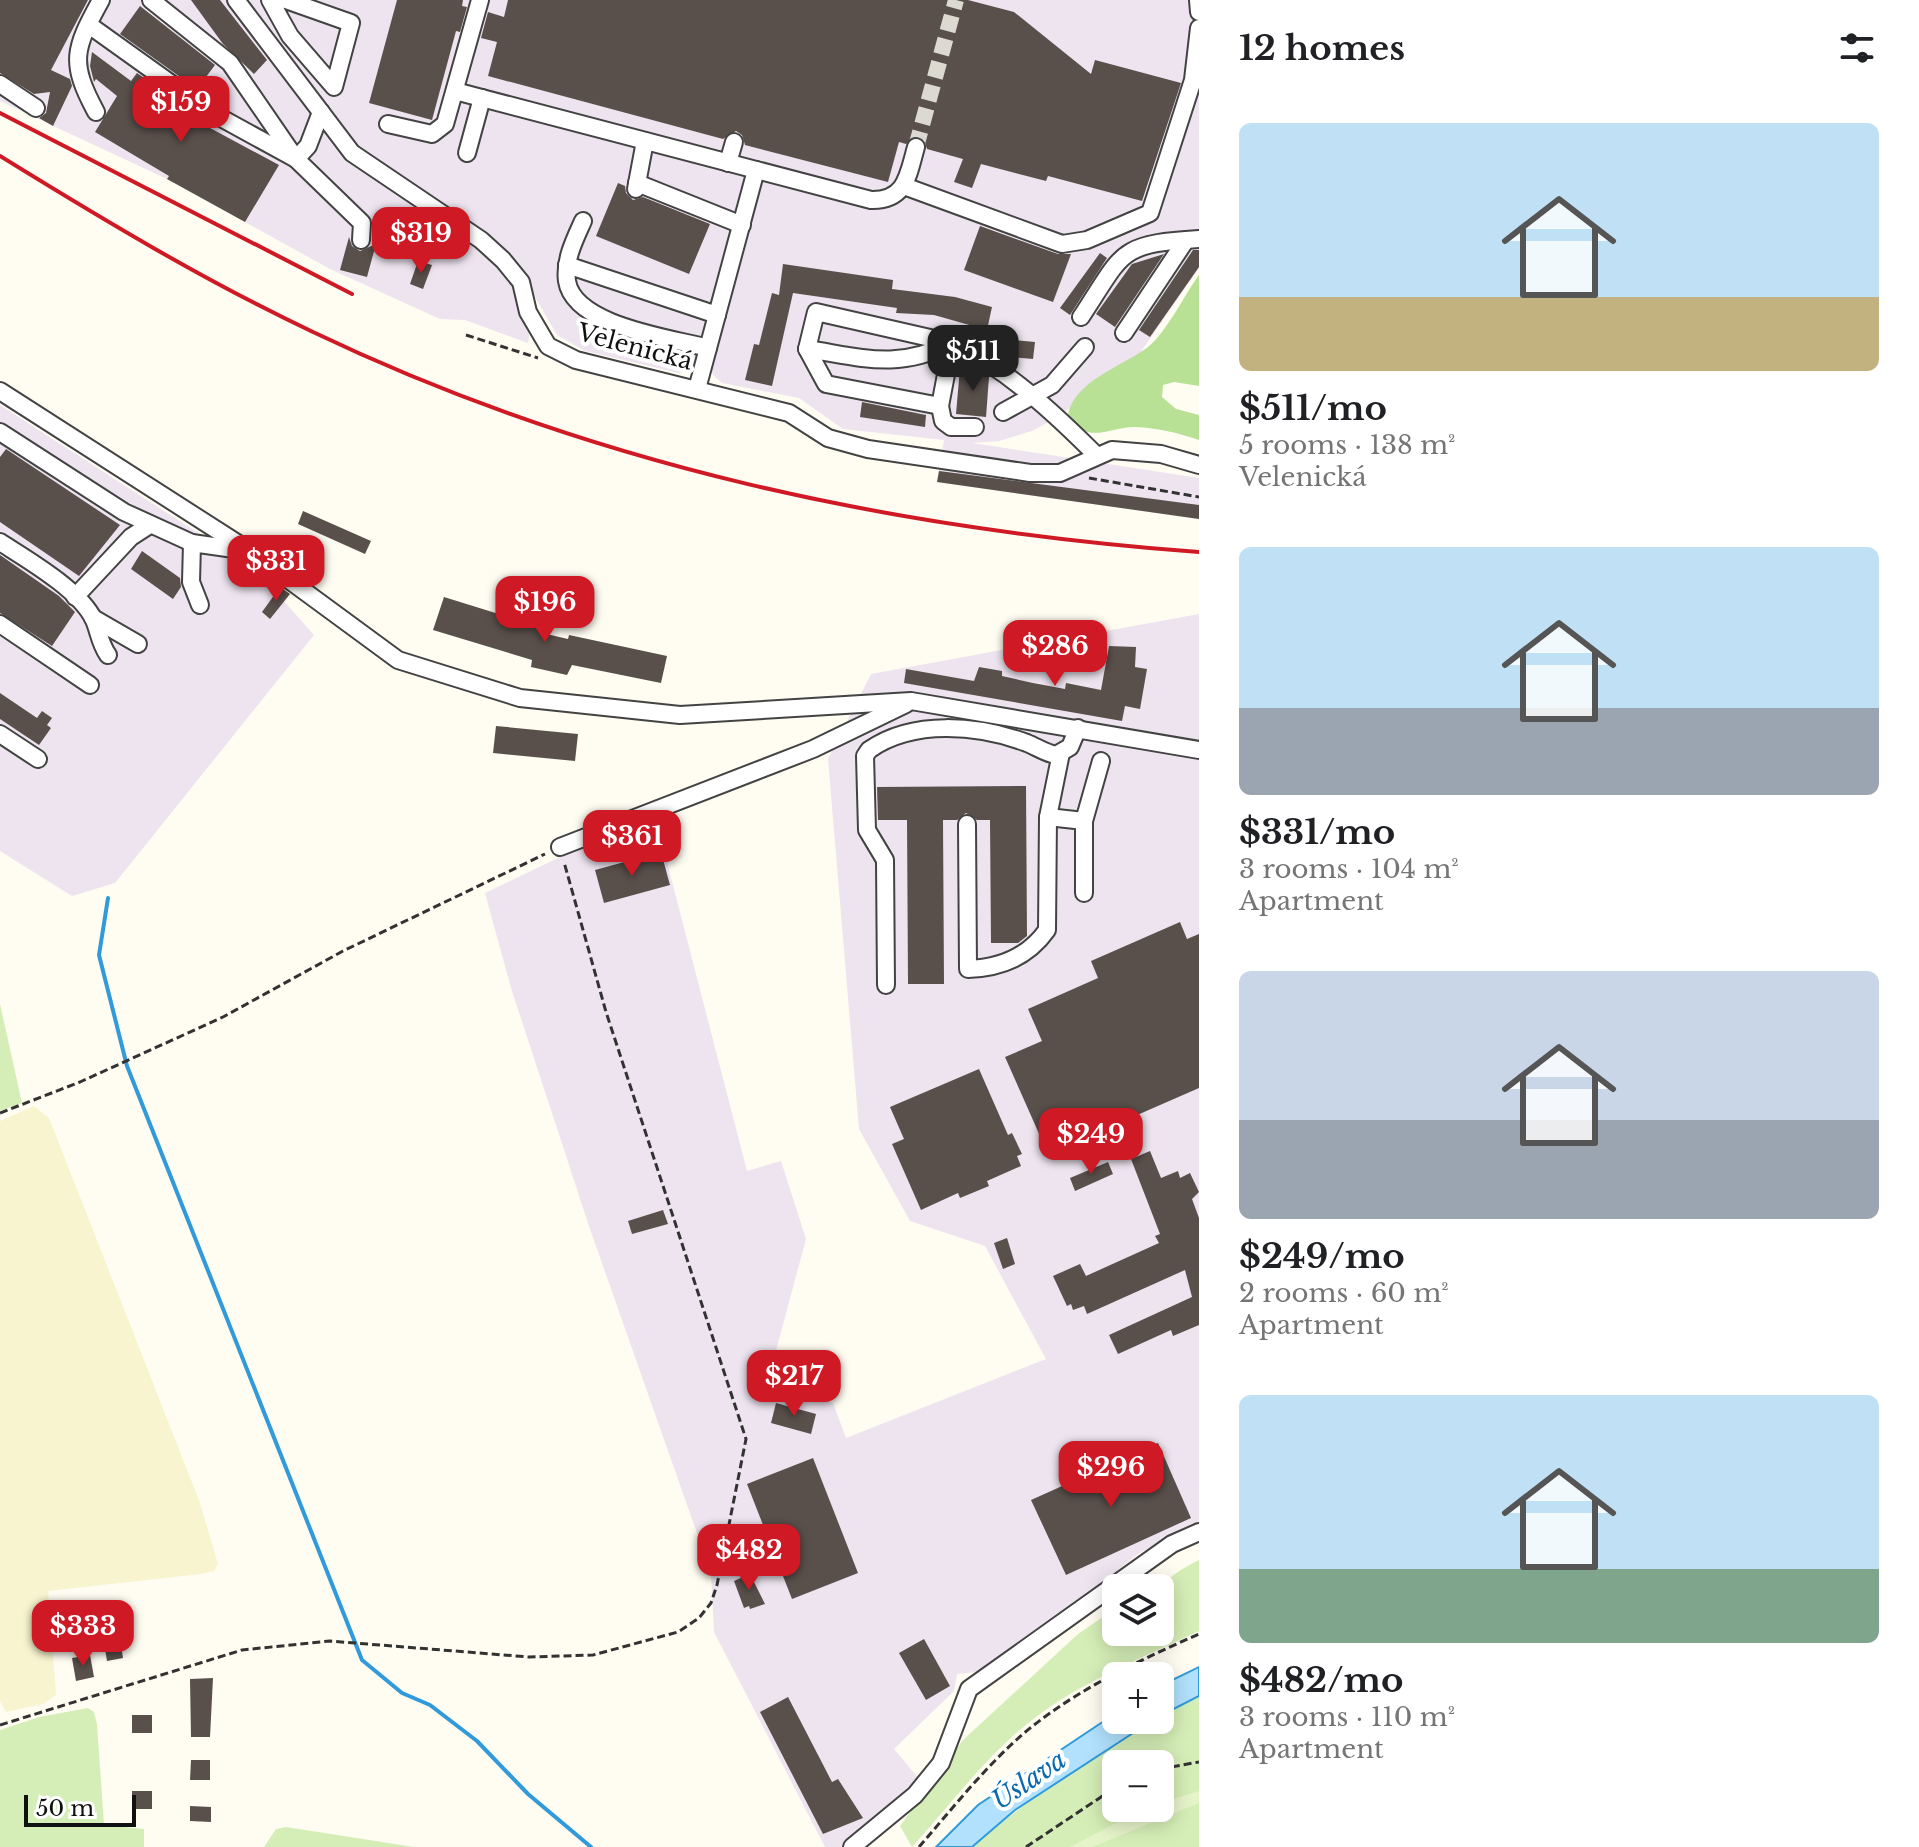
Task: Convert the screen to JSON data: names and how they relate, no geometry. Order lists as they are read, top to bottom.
{
  "streets": {
    "street": ["Velenická"]
  },
  "water": ["Úslava"],
  "scale_bar": "50 m",
  "page": {
    "heading": "12 homes",
    "price": [
      "$159",
      "$319",
      "$511",
      "$331",
      "$196",
      "$286",
      "$361",
      "$249",
      "$217",
      "$296",
      "$482",
      "$333"
    ],
    "list": [
      {
        "name": "$511/mo",
        "note": "5 rooms · 138 m² · Velenická"
      },
      {
        "name": "$331/mo",
        "note": "3 rooms · 104 m² · Apartment"
      },
      {
        "name": "$249/mo",
        "note": "2 rooms · 60 m² · Apartment"
      },
      {
        "name": "$482/mo",
        "note": "3 rooms · 110 m² · Apartment"
      }
    ],
    "map_buttons": ["+", "−"],
    "scale": "50 m"
  }
}
